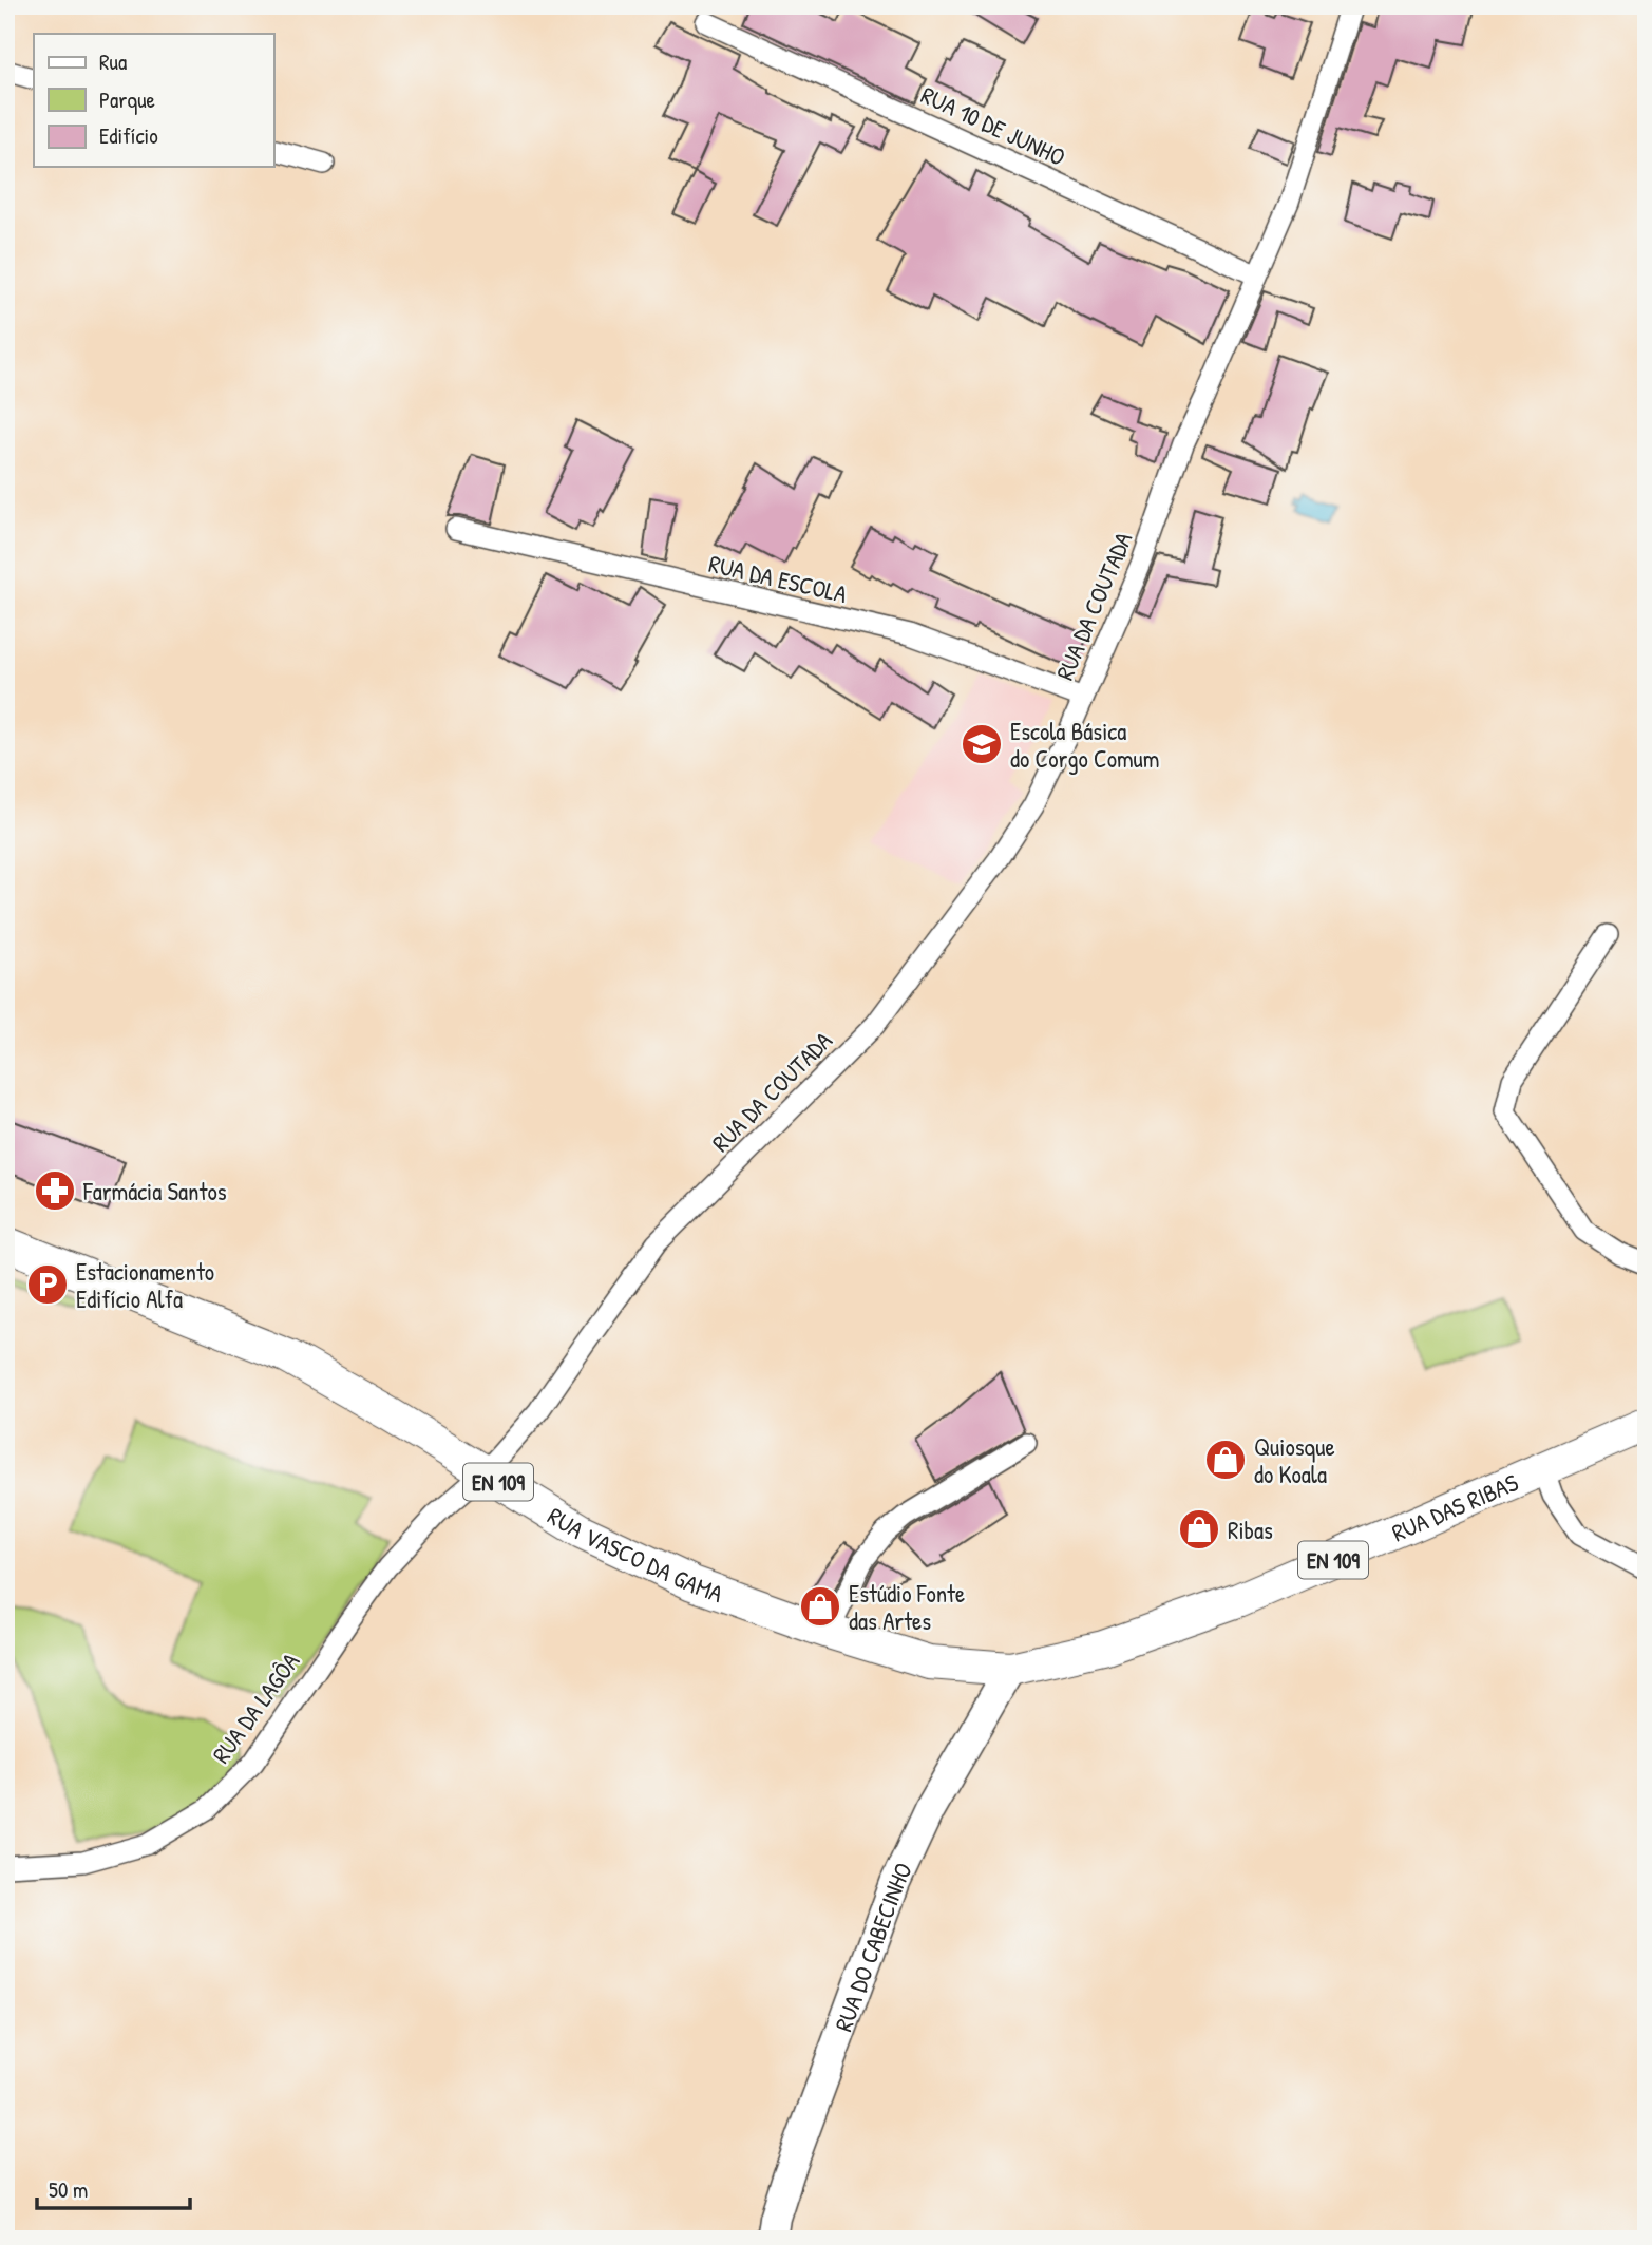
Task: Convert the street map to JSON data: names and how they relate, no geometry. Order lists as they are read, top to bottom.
{
  "streets": {
    "main road": ["EN 109", "RUA DAS RIBAS", "RUA VASCO DA GAMA"],
    "street": [
      "RUA 10 DE JUNHO",
      "RUA DA ESCOLA",
      "RUA DA COUTADA",
      "RUA DA LAGÔA",
      "RUA DO CABECINHO"
    ]
  },
  "crossings": [
    ["RUA 10 DE JUNHO", "RUA DA COUTADA"],
    ["RUA DA ESCOLA", "RUA DA COUTADA"],
    ["RUA DA COUTADA", "RUA VASCO DA GAMA"],
    ["RUA DA COUTADA", "RUA DA LAGÔA"],
    ["RUA DAS RIBAS", "RUA VASCO DA GAMA"],
    ["RUA DAS RIBAS", "RUA DO CABECINHO"],
    ["RUA VASCO DA GAMA", "RUA DA LAGÔA"],
    ["RUA VASCO DA GAMA", "RUA DO CABECINHO"]
  ],
  "places": {
    "school or university": ["Escola Básica do Corgo Comum"],
    "pharmacy": ["Farmácia Santos"],
    "parking": ["Estacionamento Edifício Alfa"],
    "shop": ["Quiosque do Koala", "Ribas", "Estúdio Fonte das Artes"]
  },
  "legend": ["Rua", "Parque", "Edifício"],
  "scale_bar": "50 m"
}
